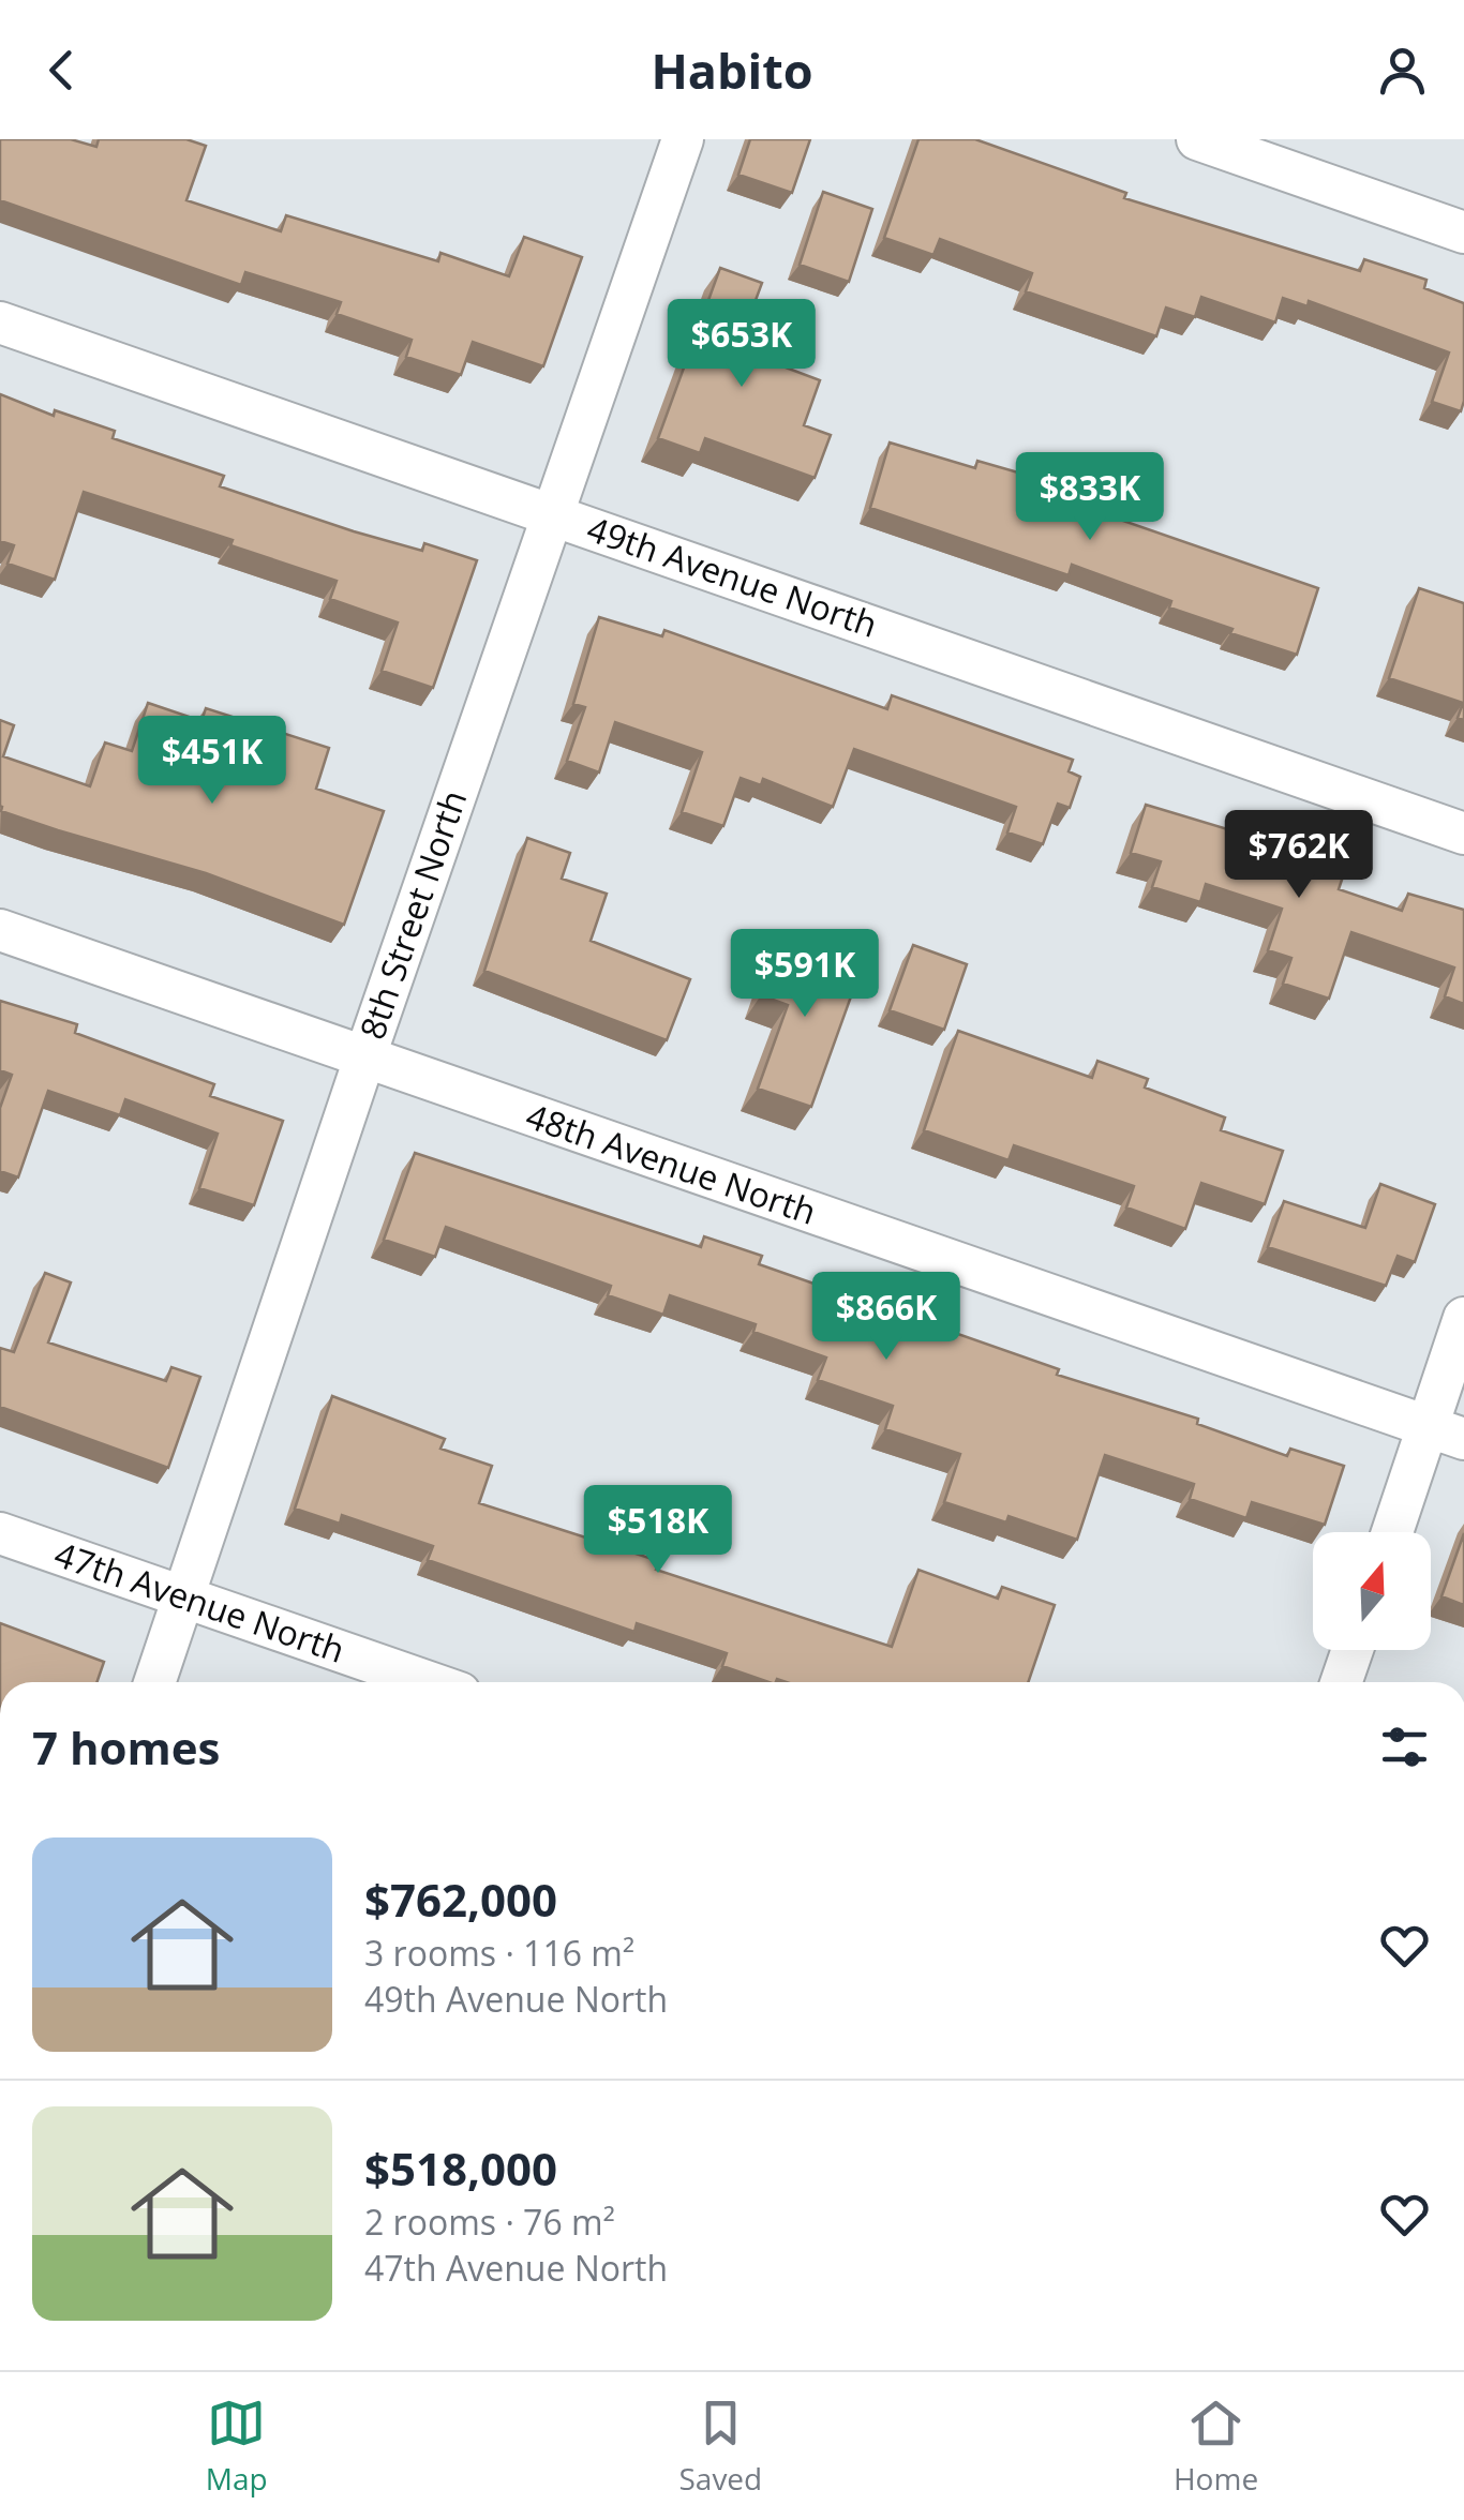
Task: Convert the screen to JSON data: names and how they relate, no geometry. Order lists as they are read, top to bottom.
{
  "streets": {
    "street": [
      "49th Avenue North",
      "8th Street North",
      "48th Avenue North",
      "47th Avenue North"
    ]
  },
  "crossings": [
    ["49th Avenue North", "8th Street North"],
    ["8th Street North", "48th Avenue North"],
    ["8th Street North", "47th Avenue North"]
  ],
  "north": "top",
  "page": {
    "header": "Habito",
    "price": [
      "$653K",
      "$833K",
      "$451K",
      "$762K",
      "$591K",
      "$866K",
      "$518K"
    ],
    "heading": "7 homes",
    "list": [
      {
        "name": "$762,000",
        "note": "3 rooms · 116 m² · 49th Avenue North"
      },
      {
        "name": "$518,000",
        "note": "2 rooms · 76 m² · 47th Avenue North"
      }
    ],
    "tabs": ["Map", "Saved", "Home"]
  }
}
